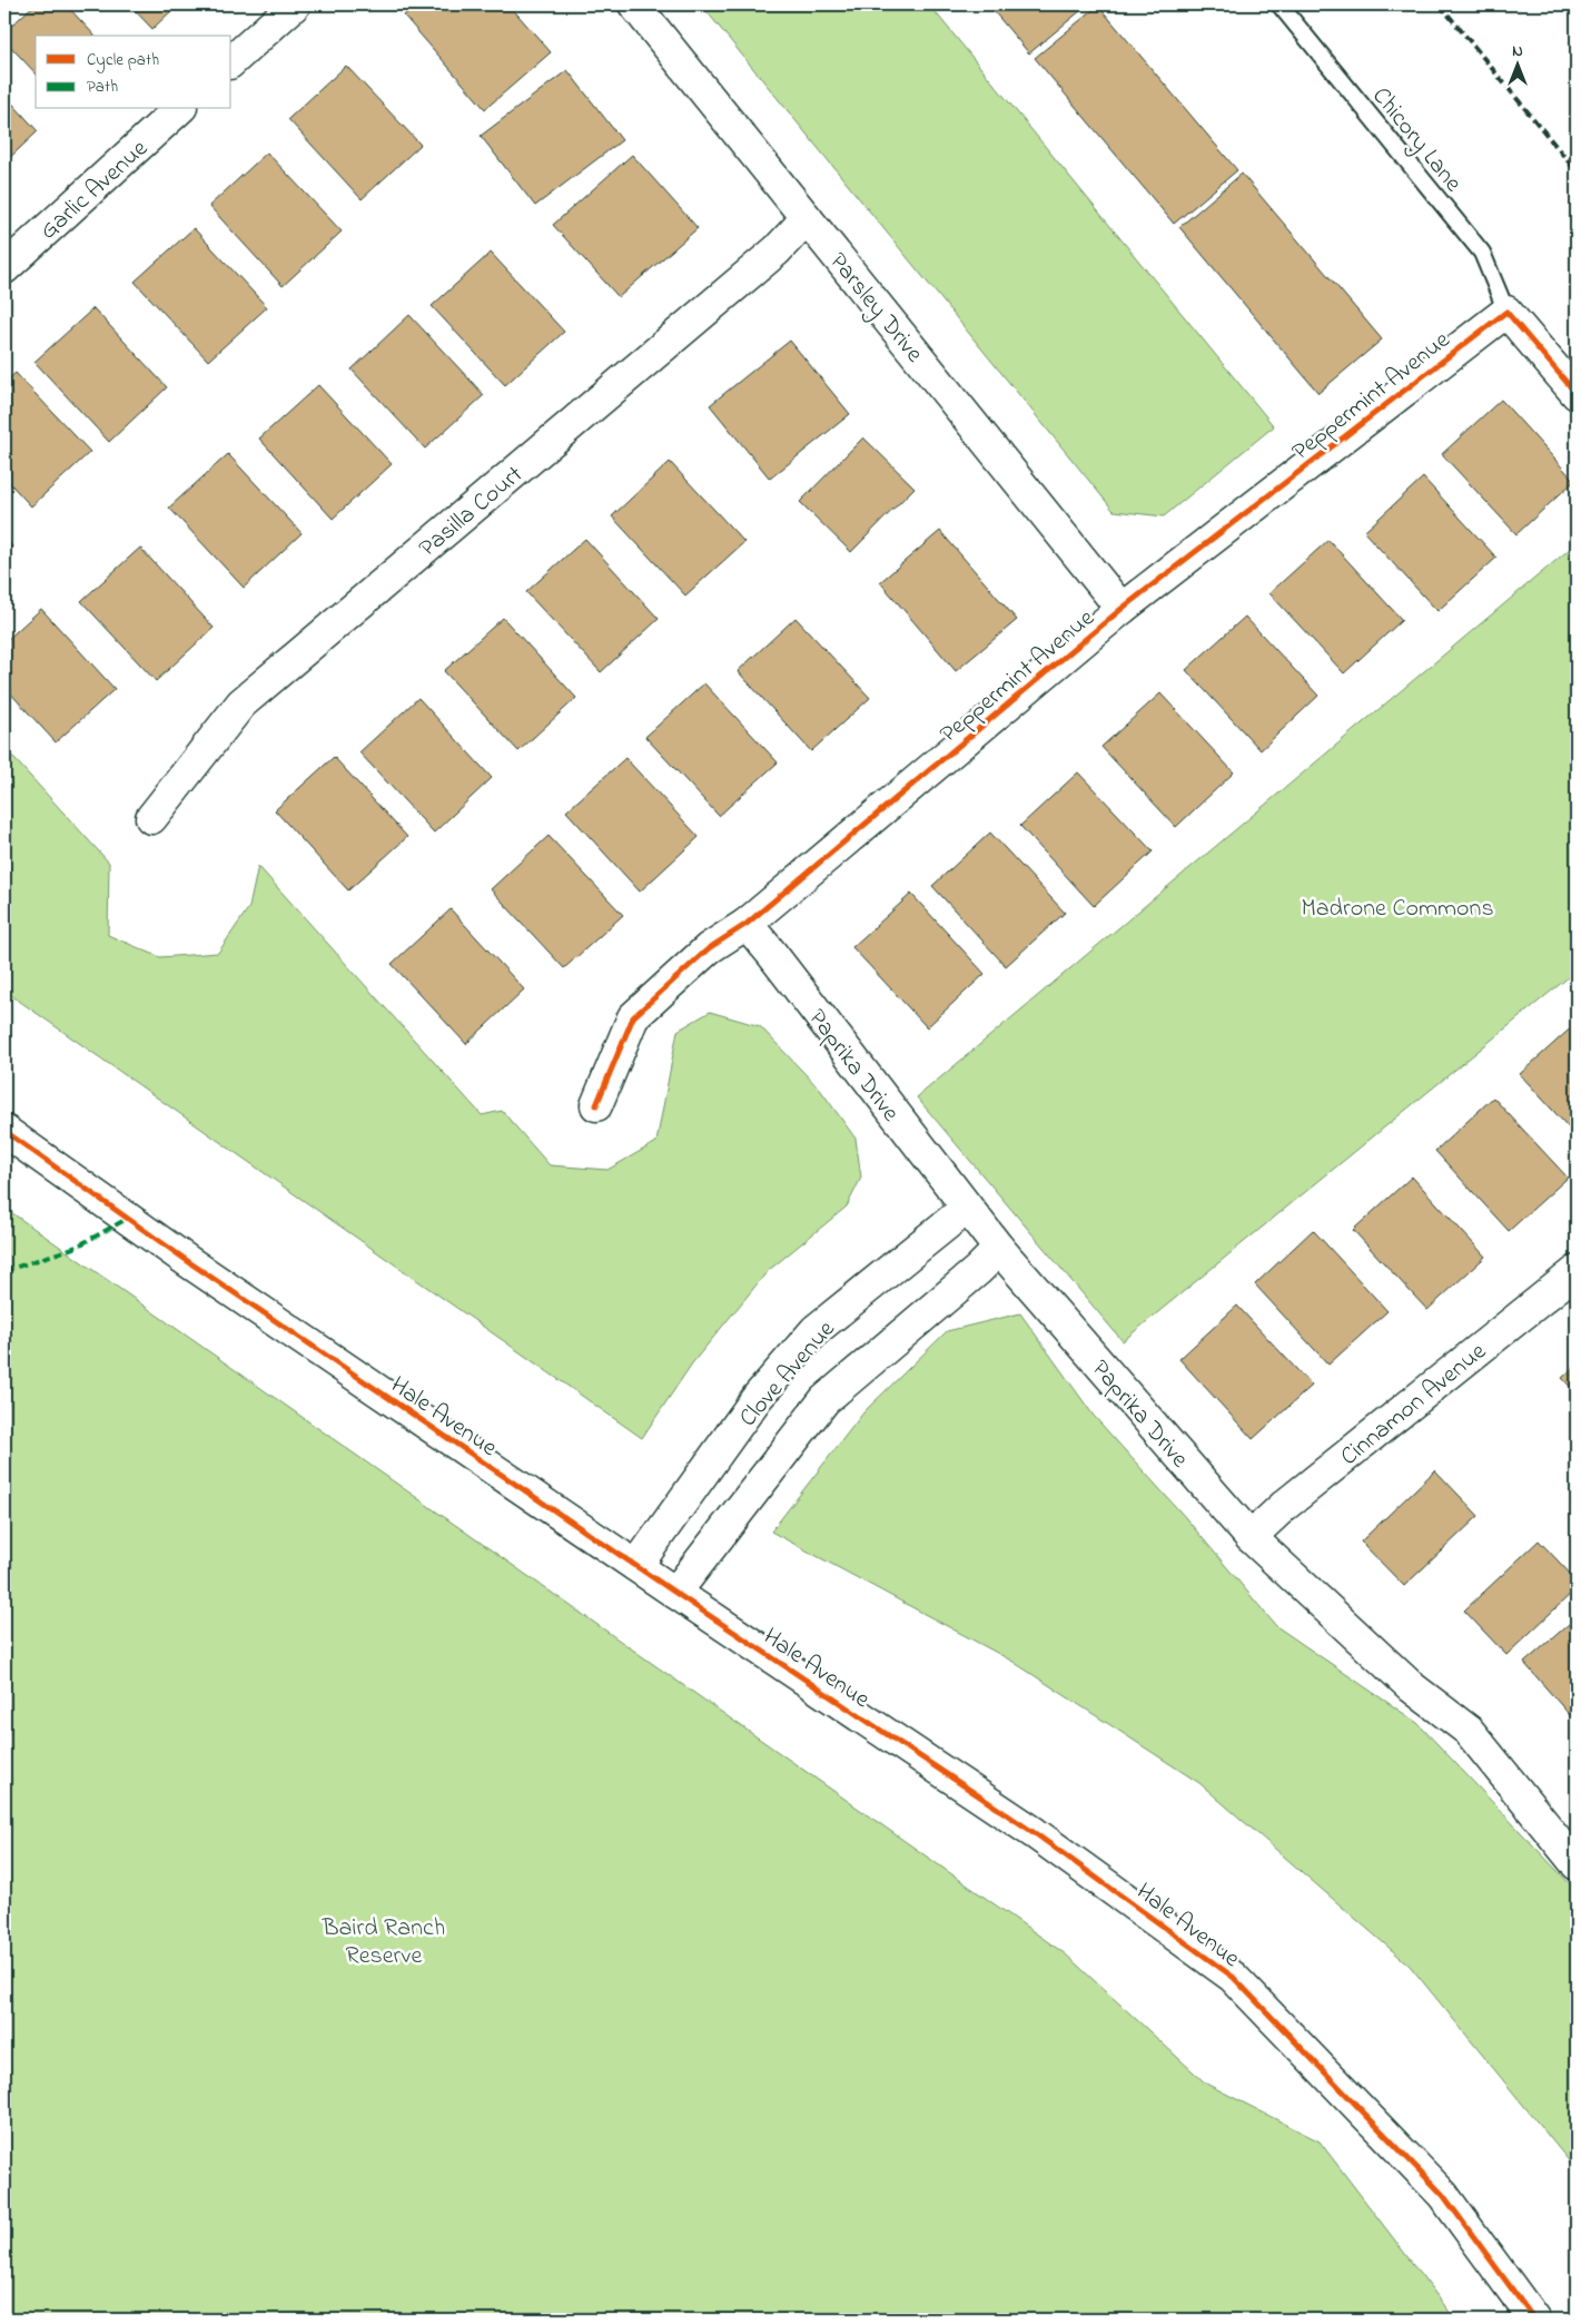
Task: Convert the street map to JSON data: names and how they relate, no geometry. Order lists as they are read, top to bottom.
{
  "streets": {
    "street": [
      "Garlic Avenue",
      "Parsley Drive",
      "Peppermint Avenue",
      "Pasilla Court",
      "Paprika Drive",
      "Clove Avenue",
      "Cinnamon Avenue",
      "Hale Avenue"
    ],
    "lane": ["Chicory Lane"]
  },
  "crossings": [
    ["Chicory Lane", "Peppermint Avenue"],
    ["Parsley Drive", "Peppermint Avenue"],
    ["Parsley Drive", "Pasilla Court"],
    ["Peppermint Avenue", "Paprika Drive"],
    ["Paprika Drive", "Clove Avenue"],
    ["Paprika Drive", "Cinnamon Avenue"],
    ["Clove Avenue", "Hale Avenue"]
  ],
  "parks": ["Madrone Commons", "Baird Ranch Reserve"],
  "legend": ["Cycle path", "Path"],
  "north": "top"
}
